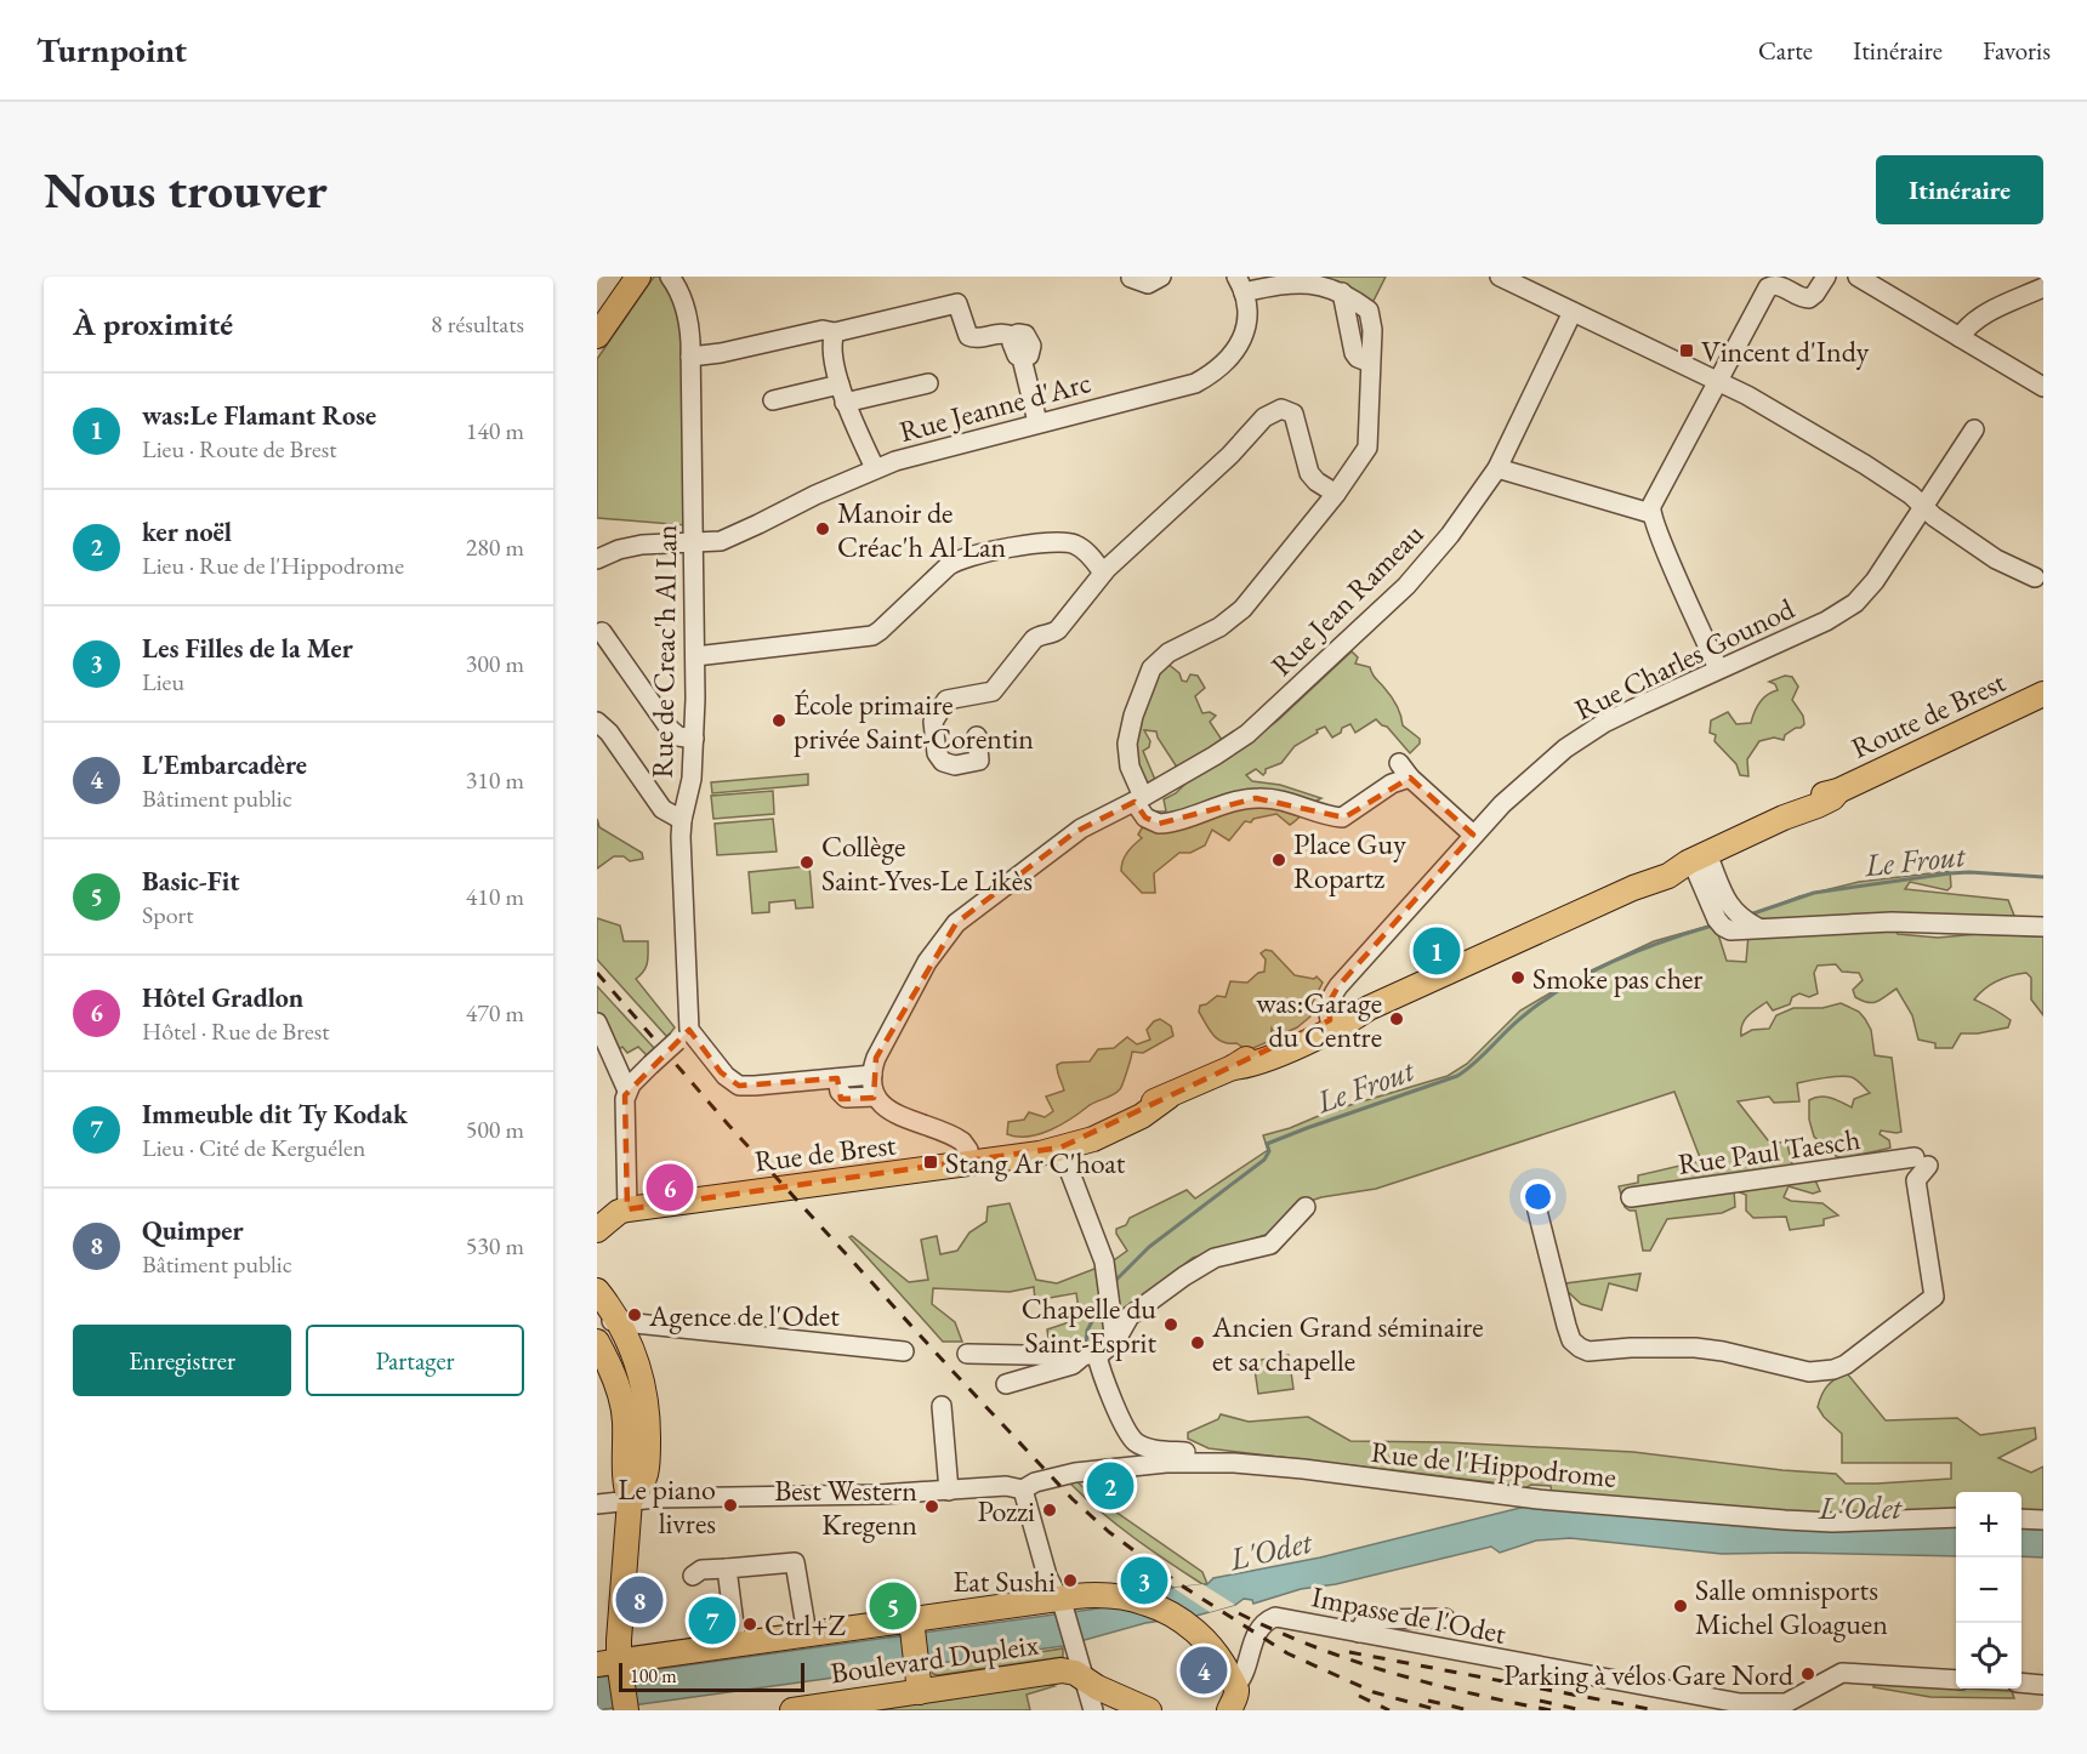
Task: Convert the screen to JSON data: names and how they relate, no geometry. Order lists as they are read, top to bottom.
{
  "streets": {
    "main road": ["Route de Brest", "Rue de Brest", "Boulevard Dupleix"],
    "street": [
      "Rue Jeanne d'Arc",
      "Rue Jean Rameau",
      "Rue de Creac'h Al Lan",
      "Rue Charles Gounod",
      "Rue Paul Taesch",
      "Rue de l'Hippodrome",
      "Impasse de l'Odet"
    ]
  },
  "crossings": [
    ["Rue Jeanne d'Arc", "Rue de Creac'h Al Lan"],
    ["Rue Charles Gounod", "Route de Brest"],
    ["Route de Brest", "Rue de Brest"]
  ],
  "water": ["Le Frout", "L'Odet"],
  "places": {
    "transit": ["Vincent d'Indy", "Stang Ar C'hoat"],
    "other": [
      "Manoir de Créac'h Al Lan",
      "École primaire privée Saint-Corentin",
      "Place Guy Ropartz",
      "Collège Saint-Yves-Le Likès",
      "Smoke pas cher",
      "was:Garage du Centre",
      "Agence de l'Odet",
      "Chapelle du Saint-Esprit",
      "Ancien Grand séminaire et sa chapelle",
      "Le piano livres",
      "Best Western Kregenn",
      "Pozzi",
      "Eat Sushi",
      "Salle omnisports Michel Gloaguen",
      "Ctrl+Z",
      "Parking à vélos Gare Nord"
    ]
  },
  "scale_bar": "100 m",
  "page": {
    "header": "Turnpoint",
    "nav": ["Carte", "Itinéraire", "Favoris"],
    "buttons": [
      "Itinéraire",
      ["Enregistrer", "Partager"]
    ],
    "title": "Nous trouver",
    "heading": ["À proximité", "8 résultats"],
    "list": [
      {
        "mark": "1",
        "name": "was:Le Flamant Rose",
        "note": "Lieu · Route de Brest",
        "value": "140 m"
      },
      {
        "mark": "2",
        "name": "ker noël",
        "note": "Lieu · Rue de l'Hippodrome",
        "value": "280 m"
      },
      {
        "mark": "3",
        "name": "Les Filles de la Mer",
        "note": "Lieu",
        "value": "300 m"
      },
      {
        "mark": "4",
        "name": "L'Embarcadère",
        "note": "Bâtiment public",
        "value": "310 m"
      },
      {
        "mark": "5",
        "name": "Basic-Fit",
        "note": "Sport",
        "value": "410 m"
      },
      {
        "mark": "6",
        "name": "Hôtel Gradlon",
        "note": "Hôtel · Rue de Brest",
        "value": "470 m"
      },
      {
        "mark": "7",
        "name": "Immeuble dit Ty Kodak",
        "note": "Lieu · Cité de Kerguélen",
        "value": "500 m"
      },
      {
        "mark": "8",
        "name": "Quimper",
        "note": "Bâtiment public",
        "value": "530 m"
      }
    ],
    "pins": [
      "1",
      "6",
      "2",
      "3",
      "8",
      "5",
      "7",
      "4"
    ],
    "map_buttons": ["+", "−"],
    "scale": "100 m"
  }
}
